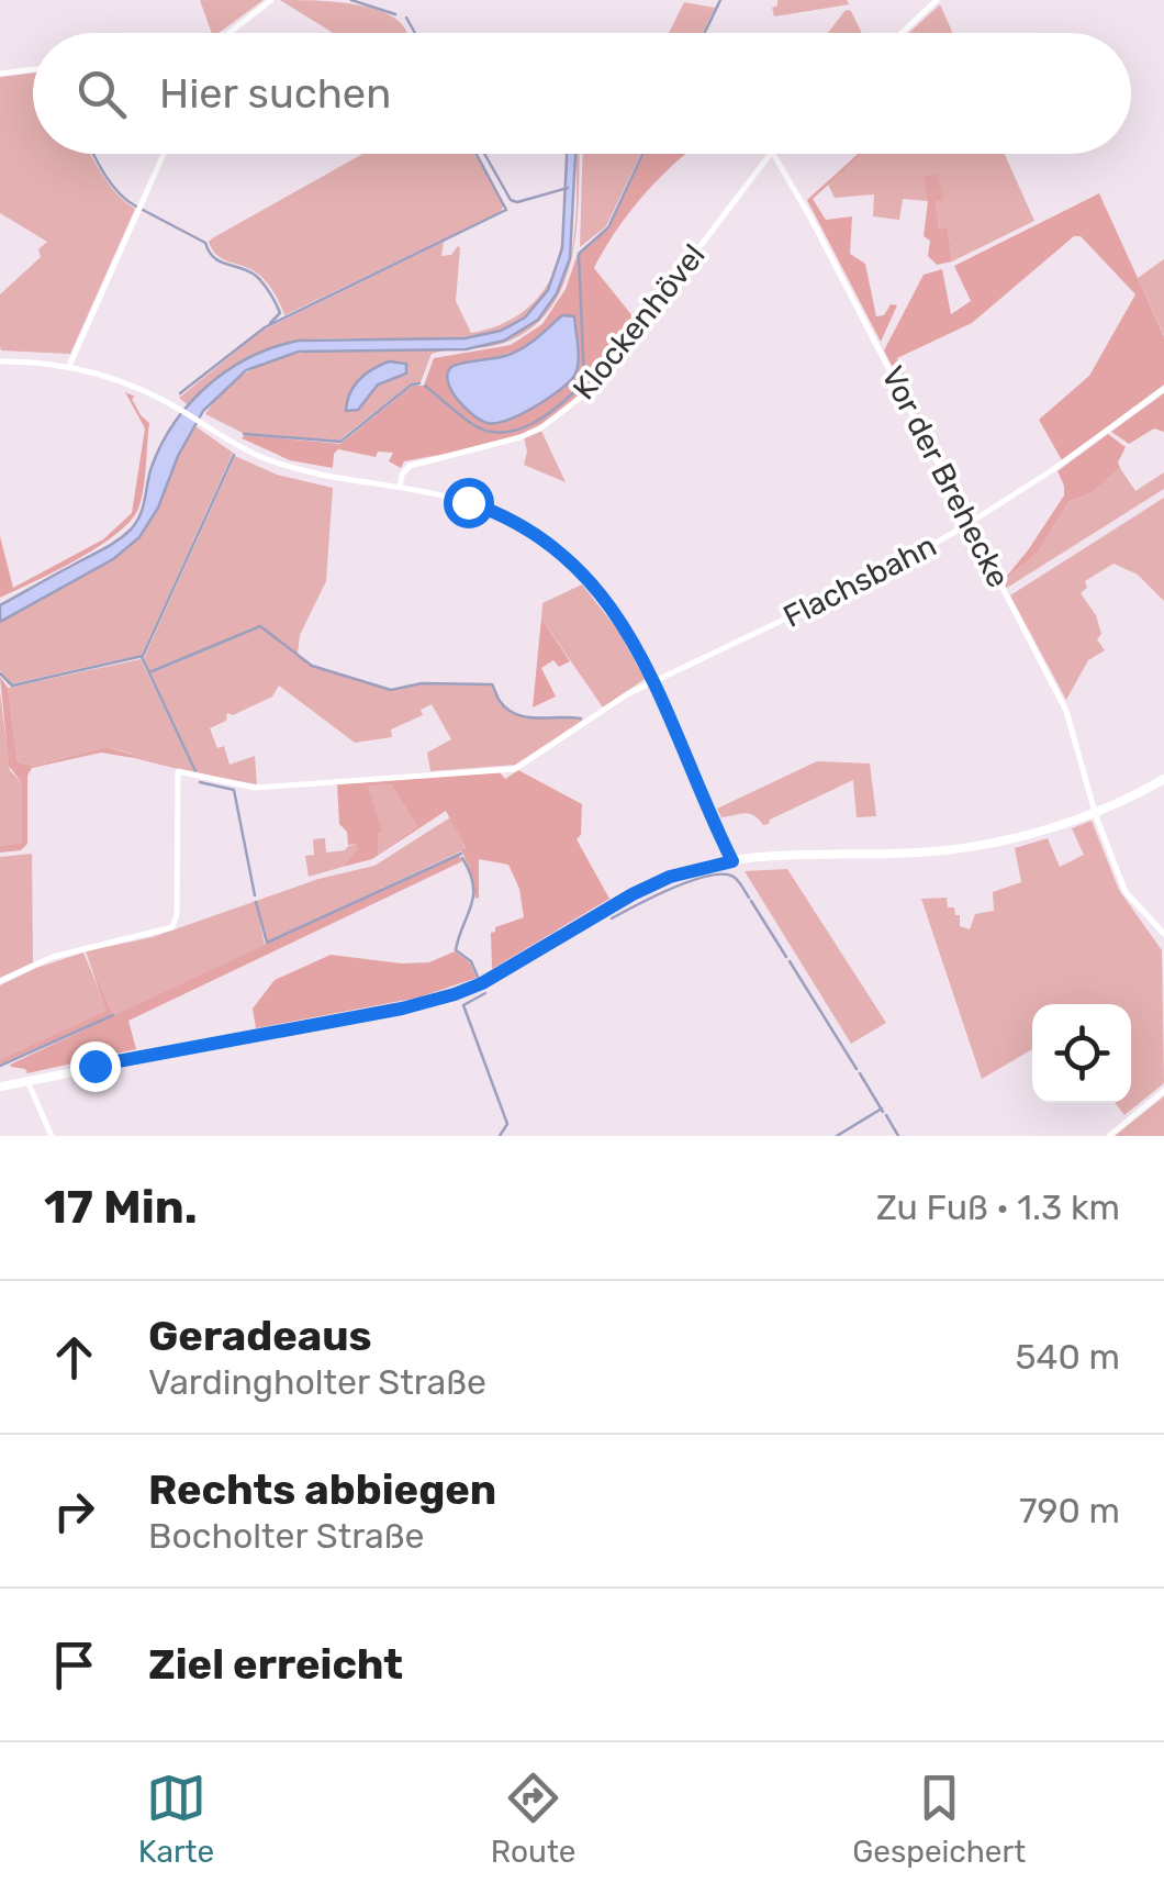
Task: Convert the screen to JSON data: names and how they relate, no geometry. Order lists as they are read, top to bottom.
{
  "streets": {
    "street": ["Klockenhövel", "Vor der Brehecke", "Flachsbahn"]
  },
  "crossings": [
    ["Vor der Brehecke", "Flachsbahn"]
  ],
  "page": {
    "search": "Hier suchen",
    "heading": ["17 Min.", "Zu Fuß · 1.3 km"],
    "list": [
      ["Geradeaus", "Vardingholter Straße", "540 m"],
      ["Rechts abbiegen", "Bocholter Straße", "790 m"],
      "Ziel erreicht"
    ],
    "nav": ["Karte", "Route", "Gespeichert"]
  }
}
